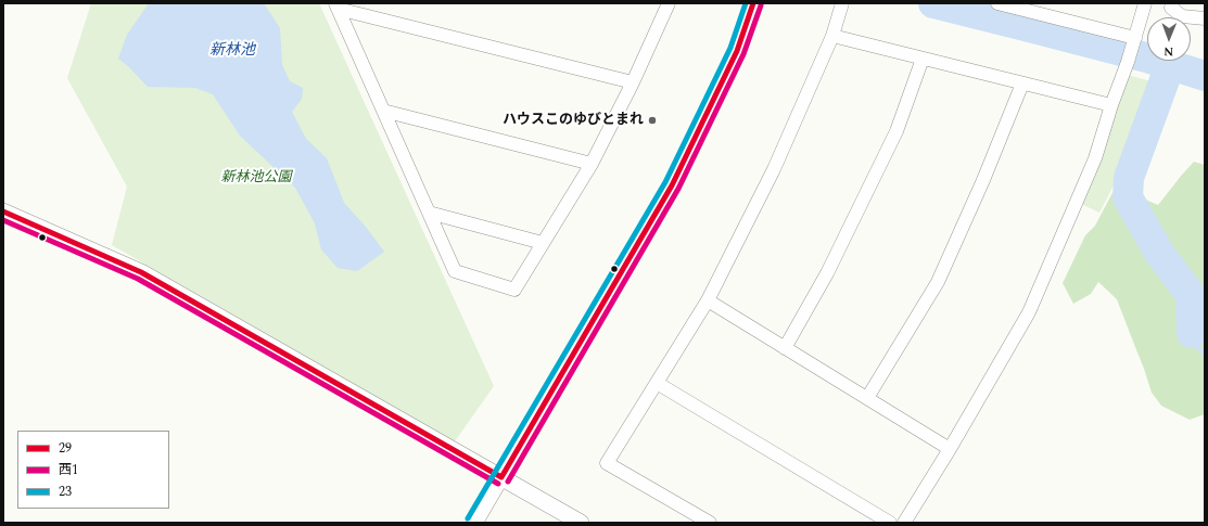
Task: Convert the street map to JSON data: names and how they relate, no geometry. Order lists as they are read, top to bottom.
{
  "water": ["新林池"],
  "parks": ["新林池公園"],
  "places": ["ハウスこのゆびとまれ"],
  "lines": ["transit line 29", "transit line 23", "transit line 西1"],
  "legend": ["29", "西1", "23"],
  "north": "bottom"
}
